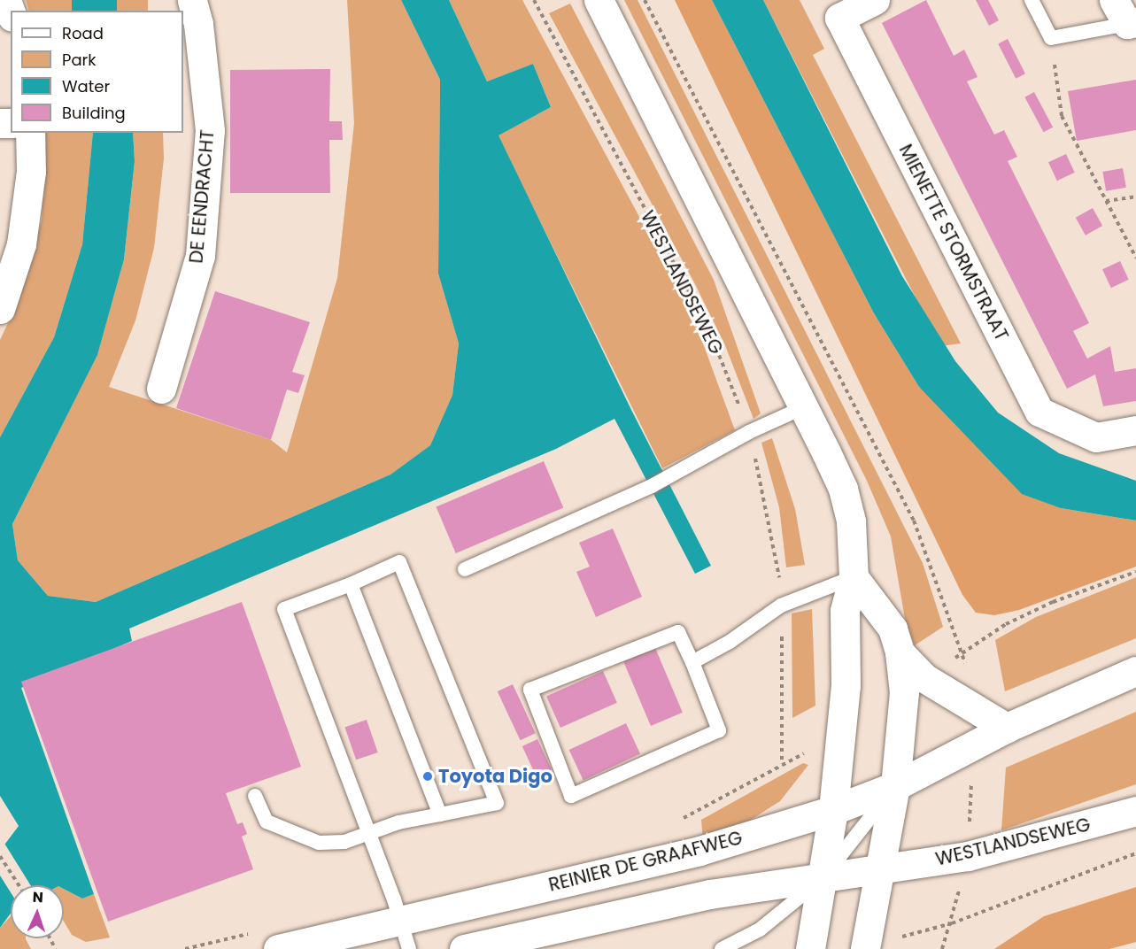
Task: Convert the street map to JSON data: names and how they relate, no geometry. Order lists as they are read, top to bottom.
{
  "streets": {
    "street": [
      "DE EENDRACHT",
      "MIENETTE STORMSTRAAT",
      "WESTLANDSEWEG",
      "REINIER DE GRAAFWEG"
    ]
  },
  "places": ["Toyota Digo"],
  "legend": [
    "Road",
    "Park",
    "Water",
    "Building"
  ],
  "north": "top"
}
